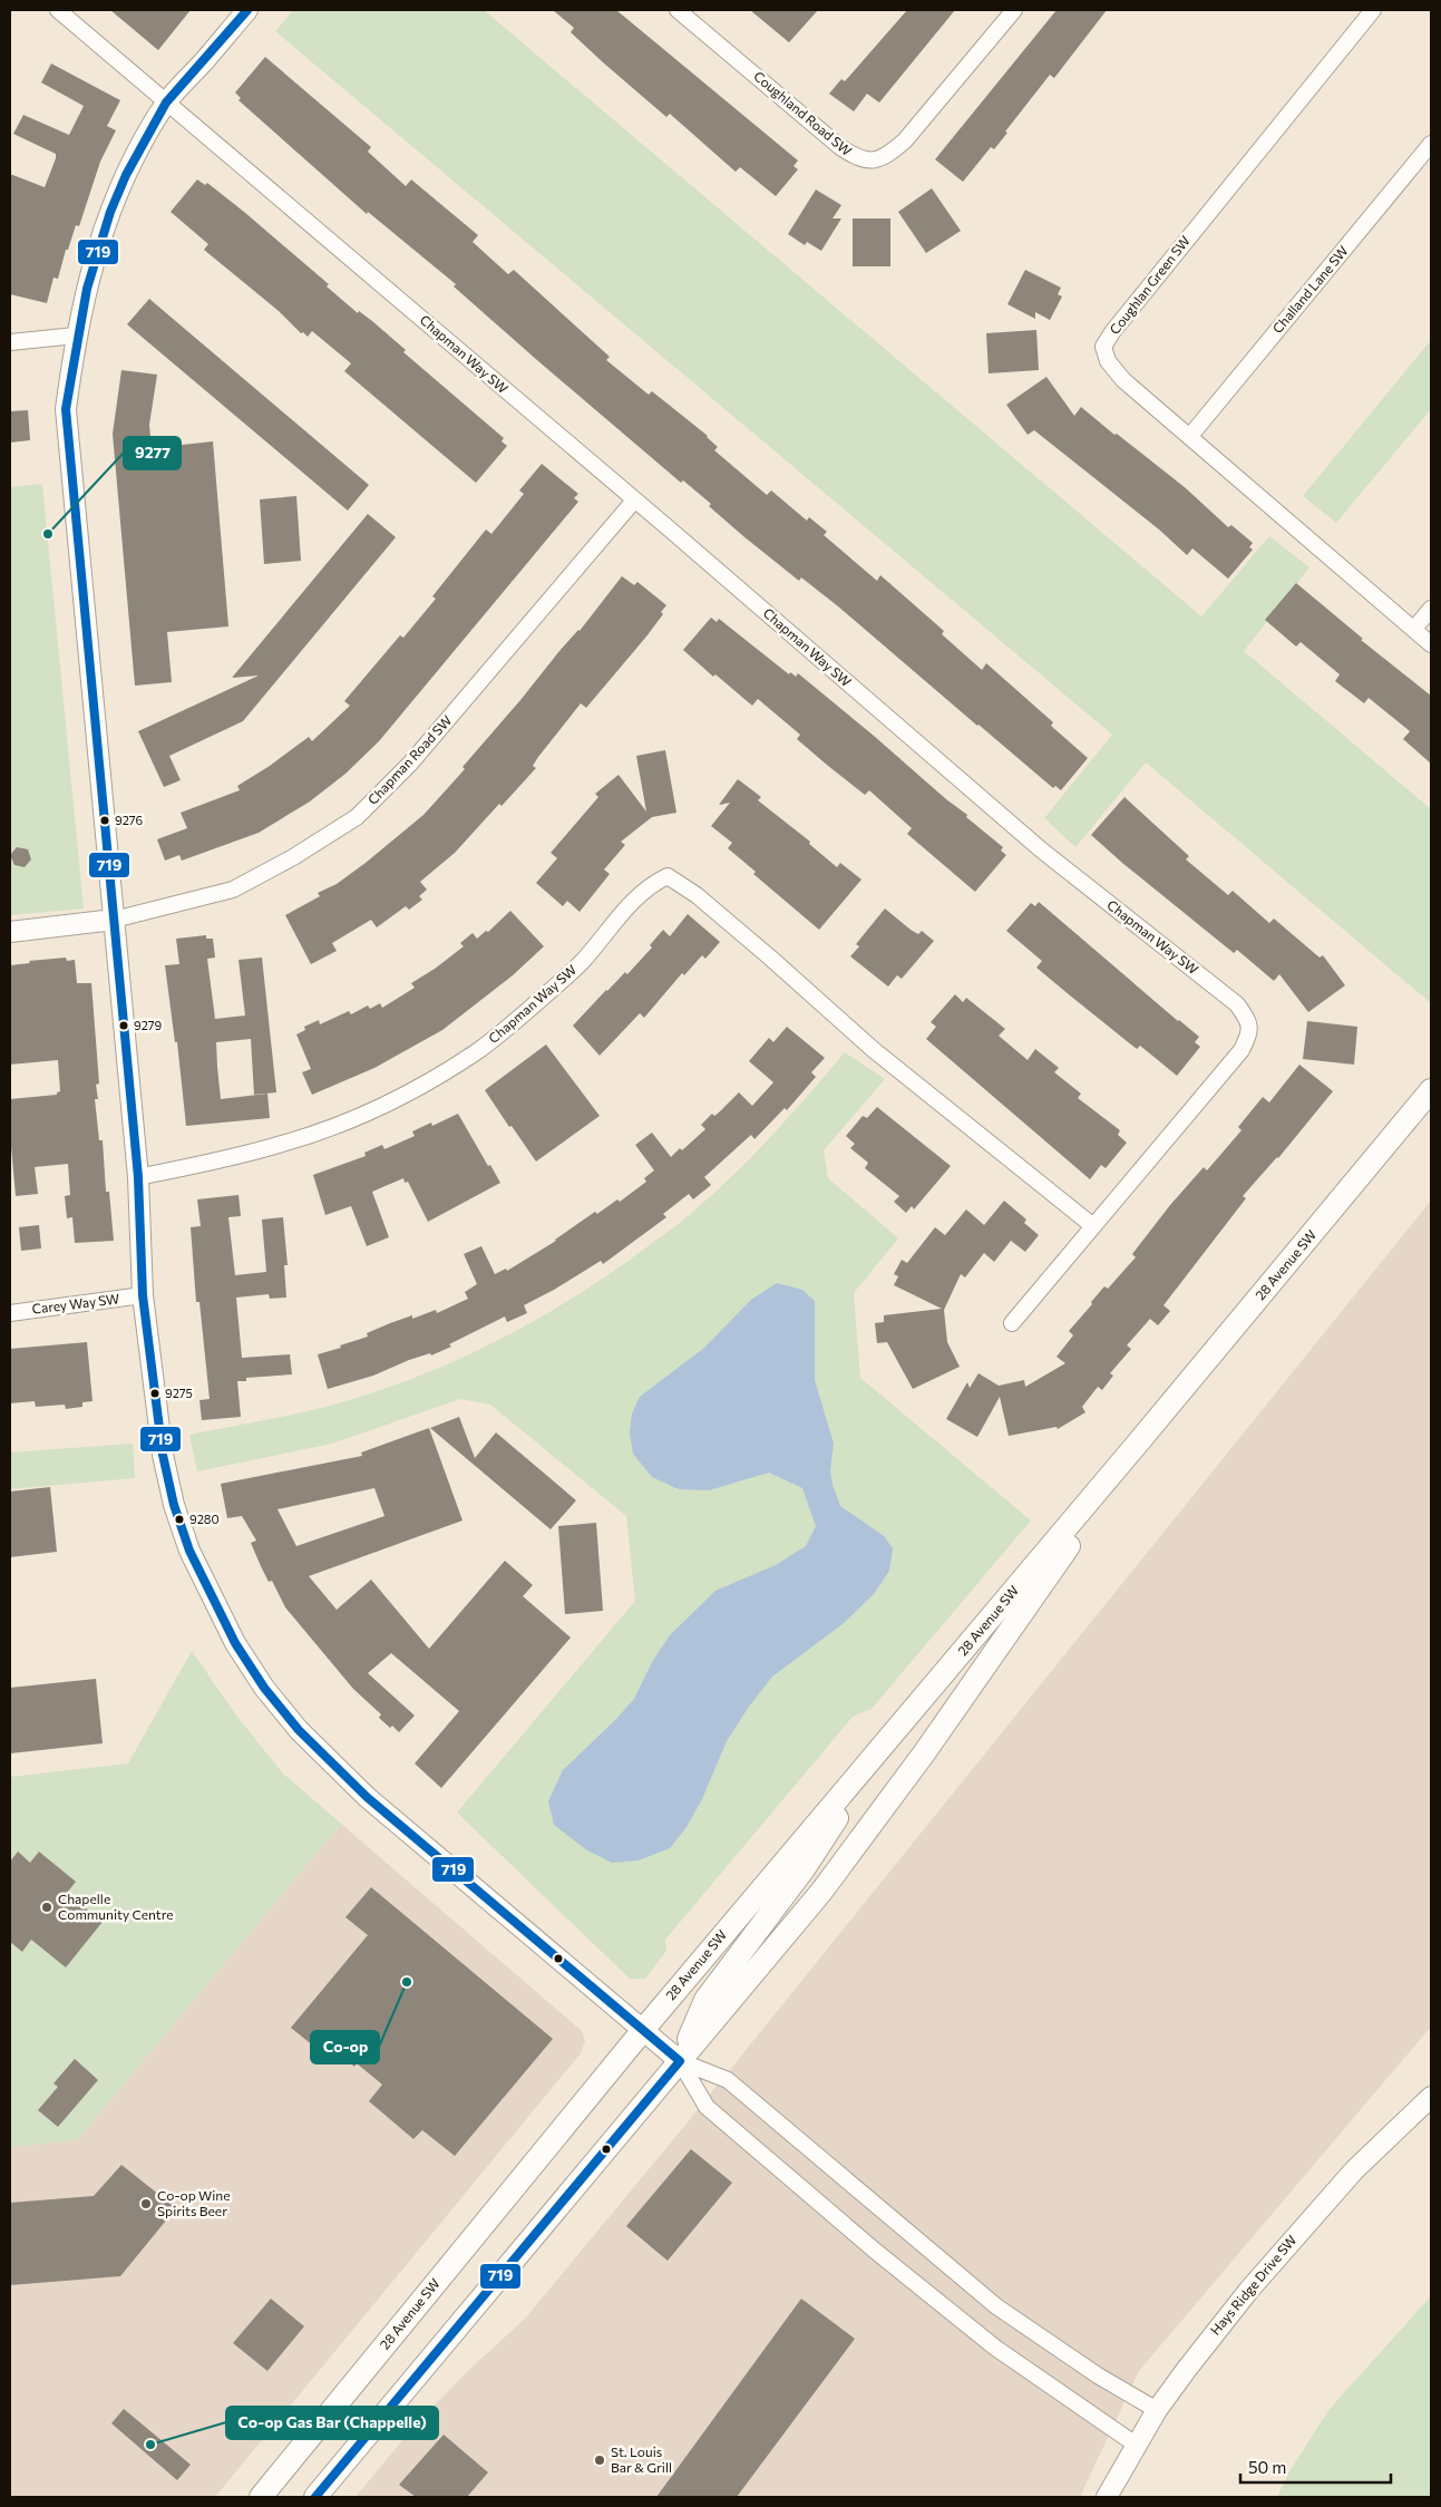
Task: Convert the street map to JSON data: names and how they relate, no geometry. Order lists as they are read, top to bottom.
{
  "streets": {
    "main road": ["28 Avenue SW"],
    "street": [
      "Coughland Road SW",
      "Coughlan Green SW",
      "Challand Lane SW",
      "Chapman Way SW",
      "Chapman Road SW",
      "Carey Way SW",
      "Hays Ridge Drive SW"
    ]
  },
  "crossings": [
    ["Coughlan Green SW", "Challand Lane SW"],
    ["Chapman Way SW", "Chapman Road SW"]
  ],
  "places": [
    "9277",
    "9276",
    "9279",
    "9275",
    "9280",
    "Chapelle Community Centre",
    "Co-op",
    "Co-op Wine Spirits Beer",
    "Co-op Gas Bar (Chappelle)",
    "St. Louis Bar & Grill"
  ],
  "lines": ["transit line 719"],
  "scale_bar": "50 m"
}
